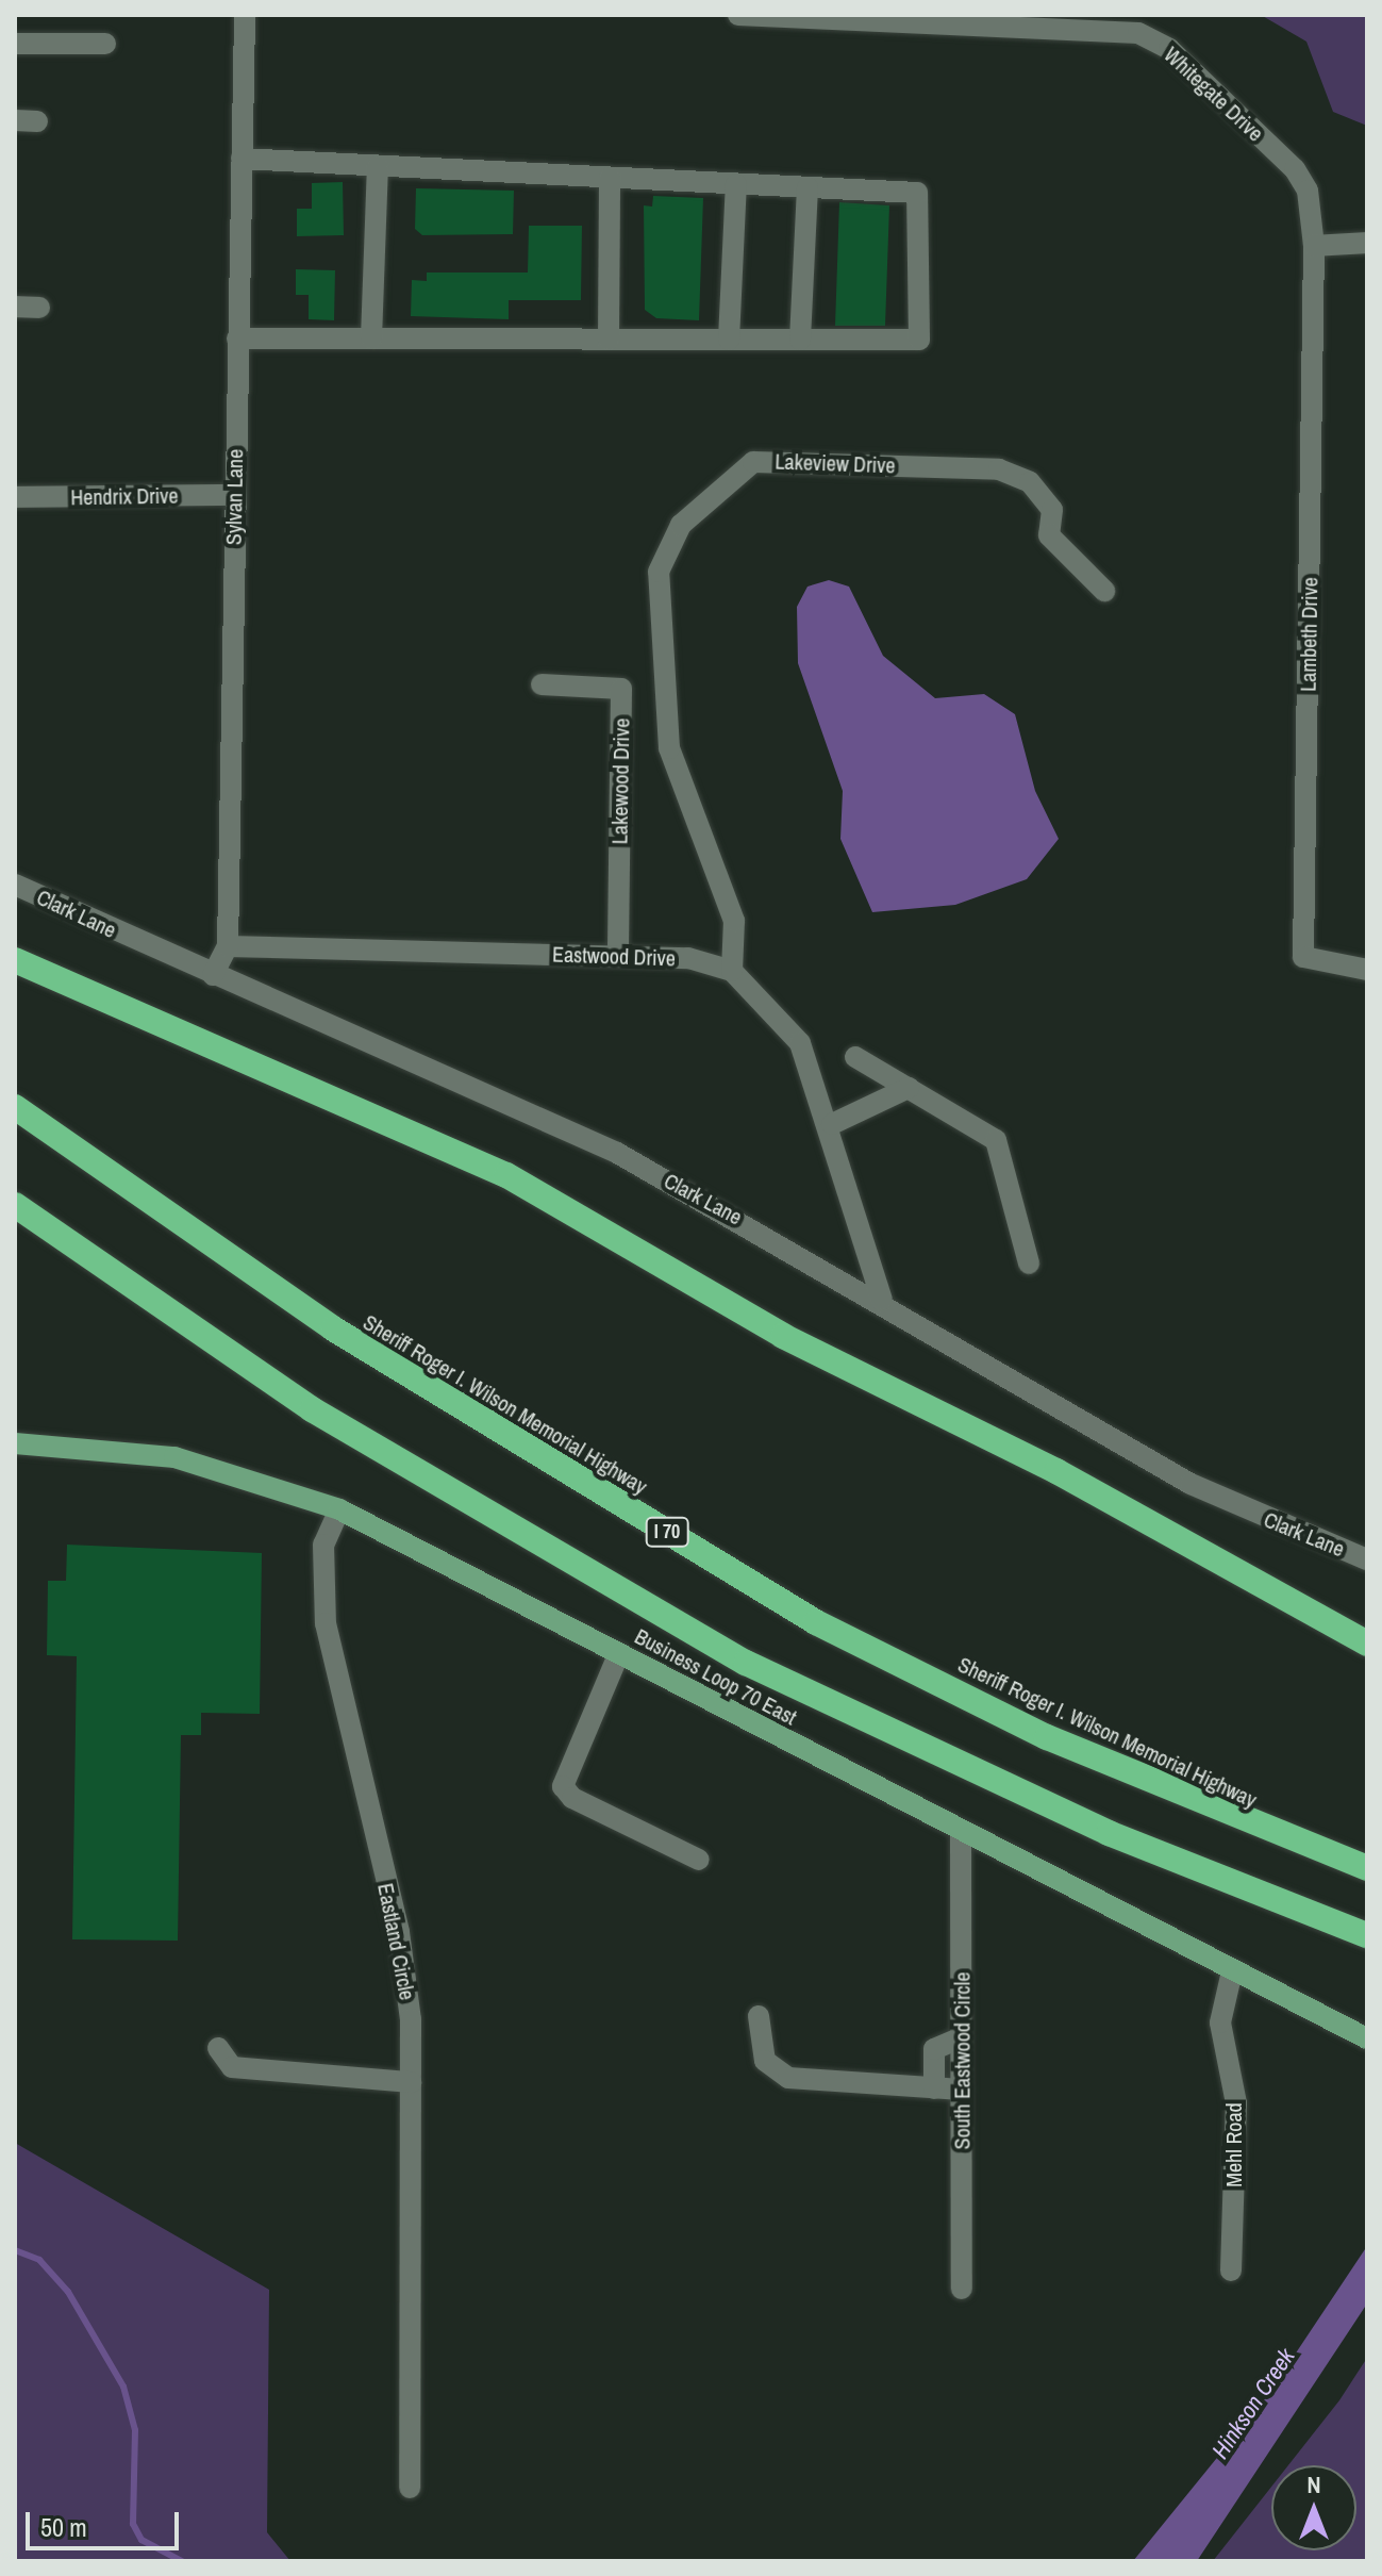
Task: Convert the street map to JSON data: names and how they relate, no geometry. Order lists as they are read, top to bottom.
{
  "streets": {
    "highway": ["Sheriff Roger I. Wilson Memorial Highway", "I 70"],
    "main road": ["Business Loop 70 East"],
    "street": [
      "Whitegate Drive",
      "Lakeview Drive",
      "Hendrix Drive",
      "Sylvan Lane",
      "Lambeth Drive",
      "Lakewood Drive",
      "Clark Lane",
      "Eastwood Drive",
      "Eastland Circle",
      "South Eastwood Circle",
      "Mehl Road"
    ]
  },
  "crossings": [
    ["Whitegate Drive", "Lambeth Drive"],
    ["Lakeview Drive", "Eastwood Drive"],
    ["Hendrix Drive", "Sylvan Lane"],
    ["Sylvan Lane", "Clark Lane"],
    ["Sylvan Lane", "Eastwood Drive"],
    ["Lakewood Drive", "Eastwood Drive"],
    ["Business Loop 70 East", "Eastland Circle"],
    ["Business Loop 70 East", "South Eastwood Circle"],
    ["Business Loop 70 East", "Mehl Road"]
  ],
  "water": ["Hinkson Creek"],
  "scale_bar": "50 m",
  "north": "top"
}
